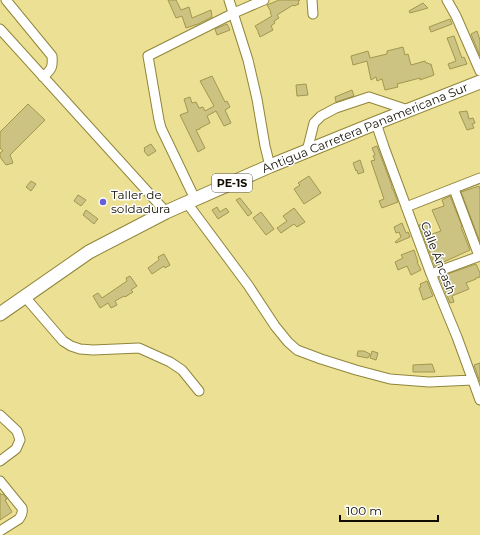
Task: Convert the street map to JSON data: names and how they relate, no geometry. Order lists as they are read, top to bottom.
{
  "streets": {
    "highway": ["Antigua Carretera Panamericana Sur", "PE-1S"],
    "street": ["Calle Áncash"]
  },
  "crossings": [
    ["Antigua Carretera Panamericana Sur", "Calle Áncash"]
  ],
  "places": ["Taller de soldadura"],
  "scale_bar": "100 m"
}
